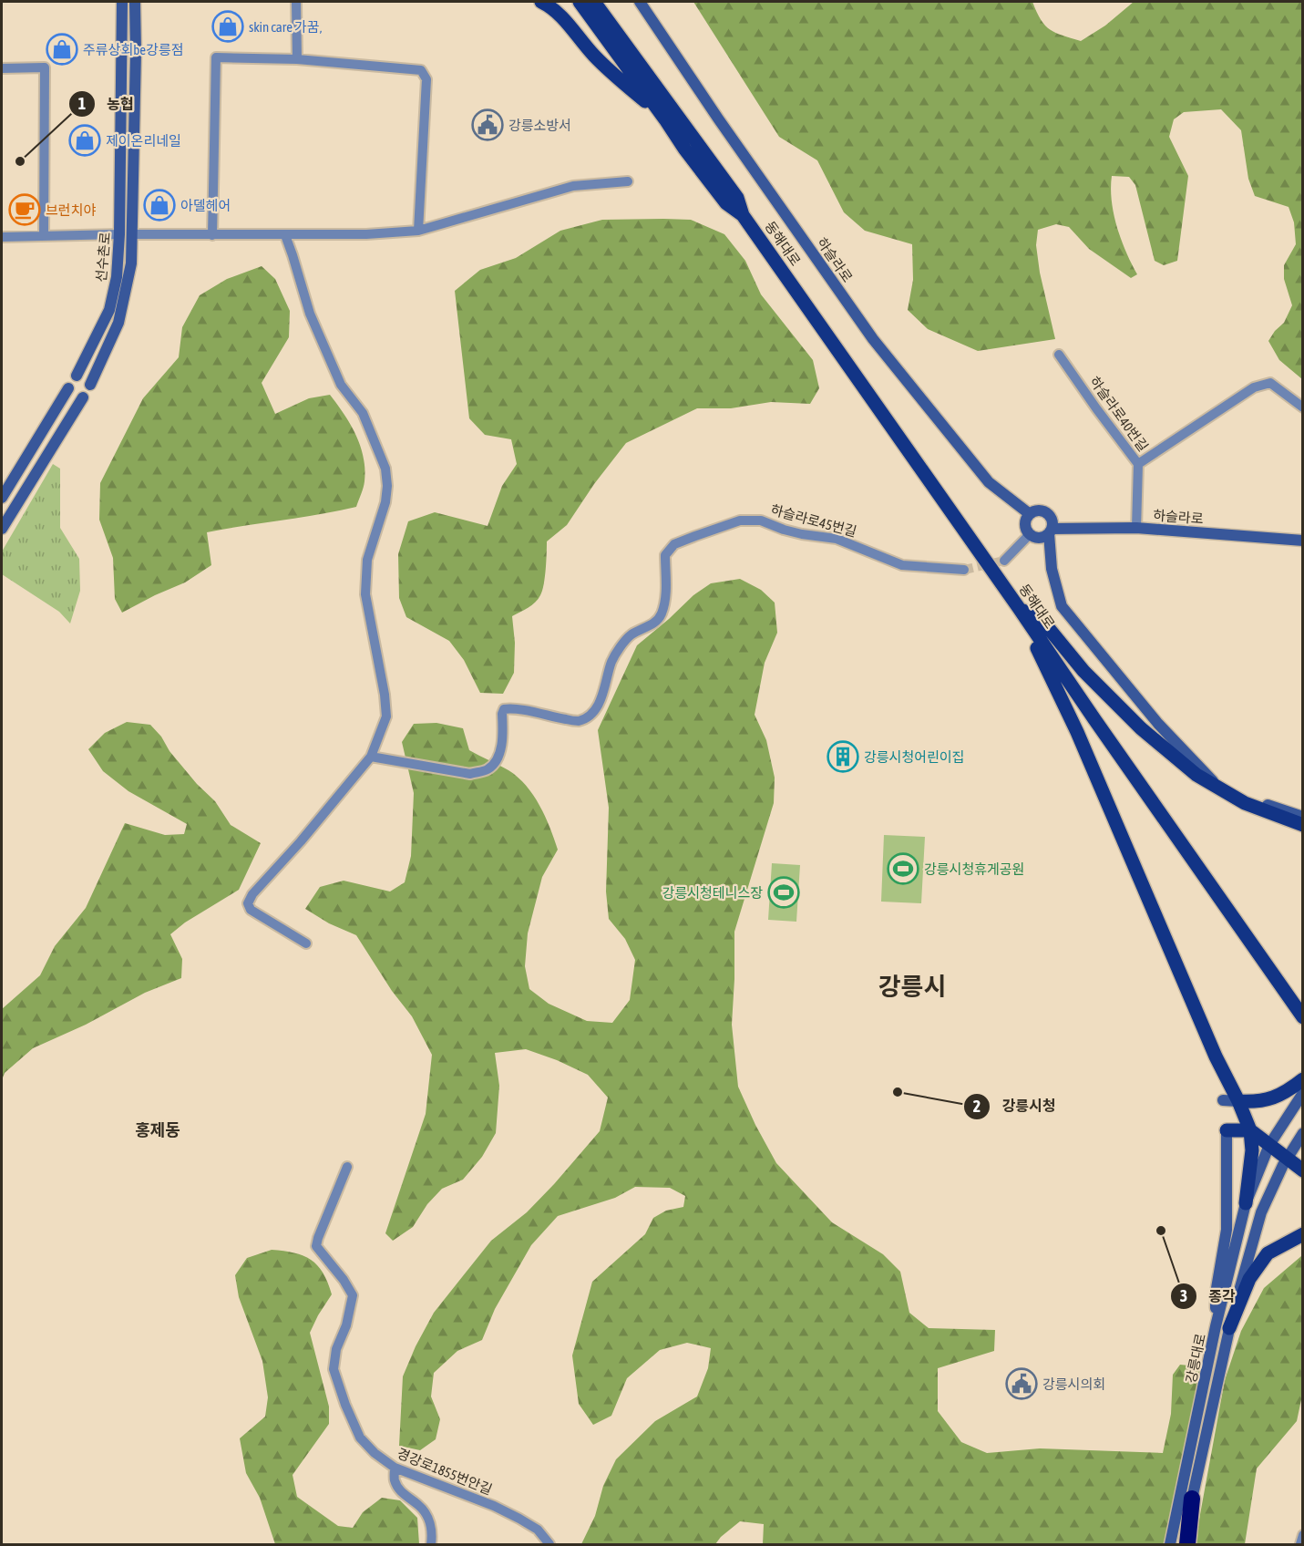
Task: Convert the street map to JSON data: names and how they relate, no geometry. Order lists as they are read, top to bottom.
{
  "streets": {
    "main road": ["동해대로"],
    "street": [
      "선수촌로",
      "하슬라로",
      "하슬라로40번길",
      "하슬라로45번길",
      "강릉대로",
      "경강로1855번안길"
    ]
  },
  "crossings": [
    ["하슬라로", "하슬라로40번길"]
  ],
  "districts": ["강릉시", "홍제동"],
  "places": {
    "shop": [
      "skin care 가꿈,",
      "주류상회be강릉점",
      "제이온리네일",
      "아델헤어"
    ],
    "public building": ["강릉소방서", "강릉시의회"],
    "other": ["농협", "강릉시청", "종각"],
    "cafe": ["브런치야"],
    "building": ["강릉시청어린이집"],
    "sports": ["강릉시청휴게공원", "강릉시청테니스장"]
  }
}
